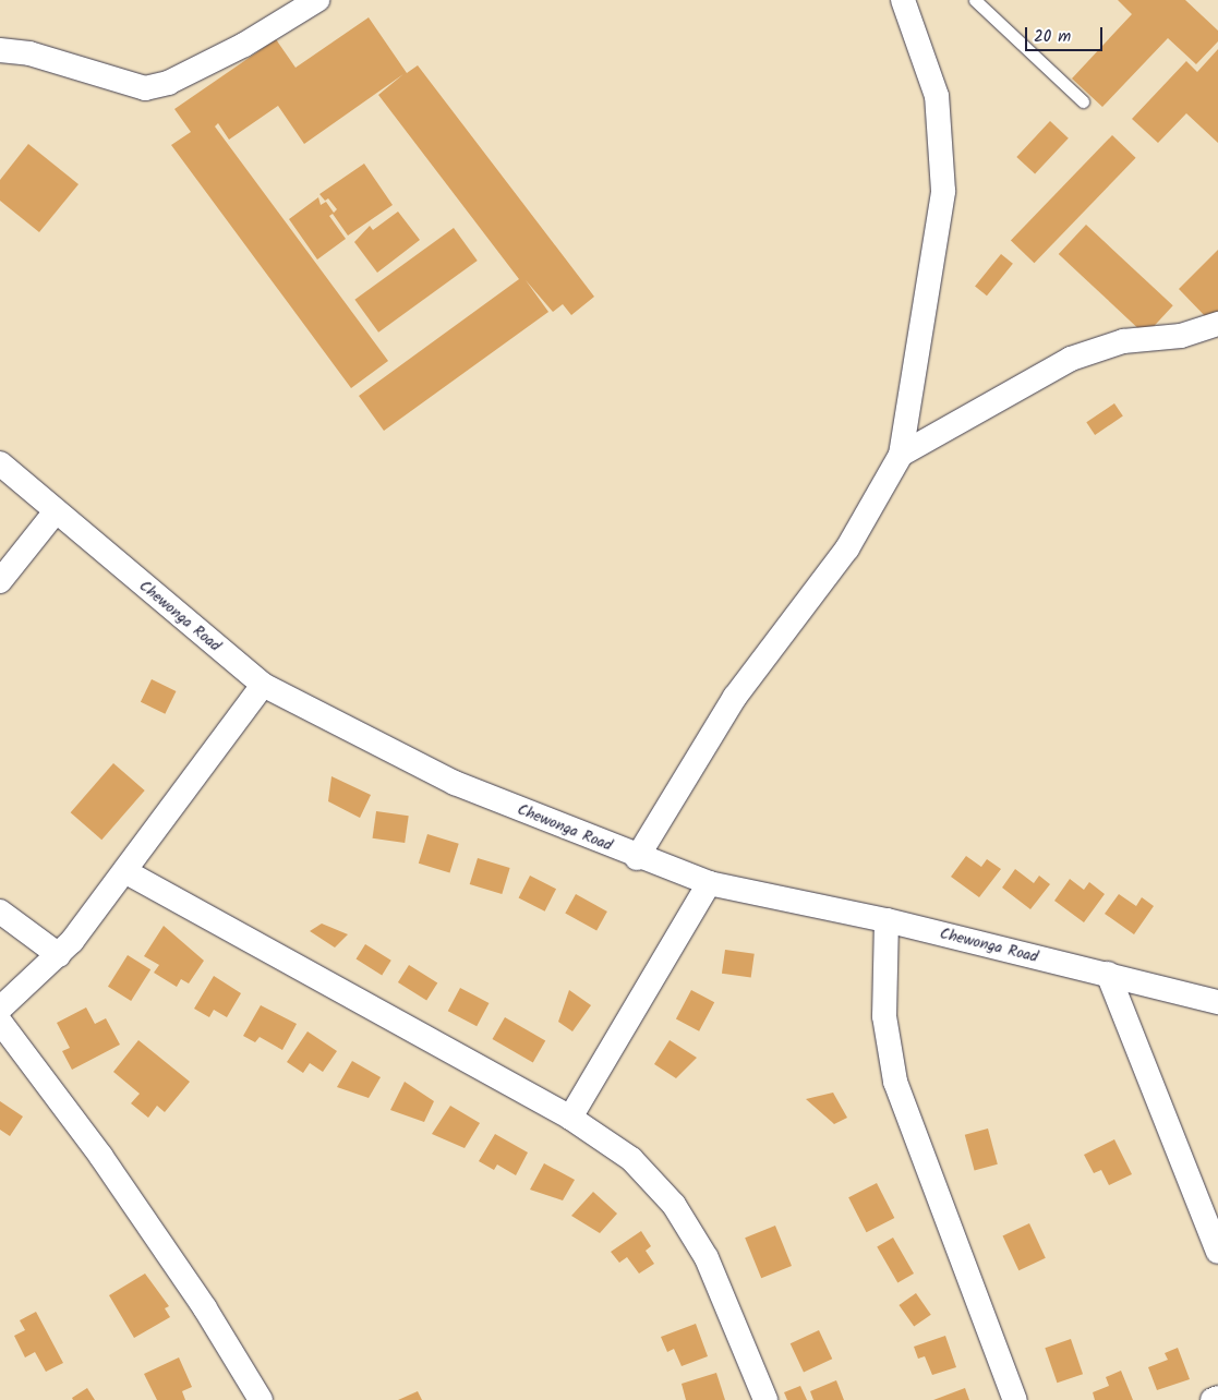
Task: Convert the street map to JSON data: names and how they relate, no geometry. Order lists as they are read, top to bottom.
{
  "streets": {
    "street": ["Chewonga Road"]
  },
  "scale_bar": "20 m"
}
